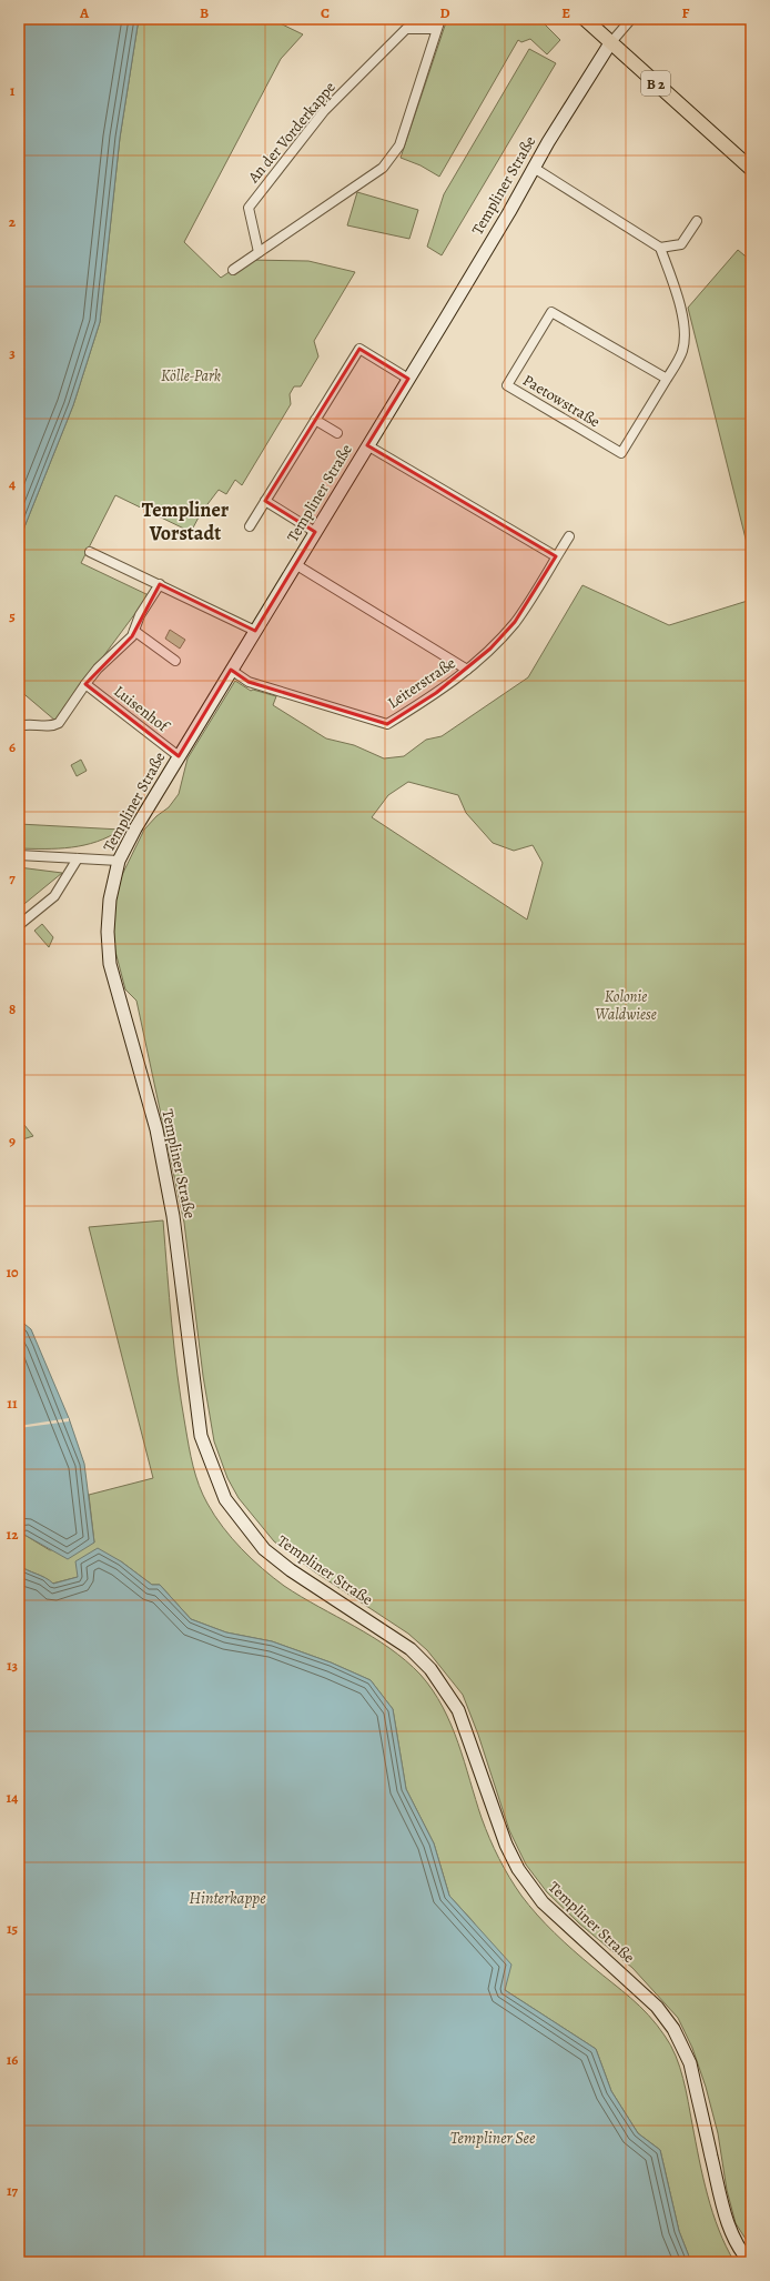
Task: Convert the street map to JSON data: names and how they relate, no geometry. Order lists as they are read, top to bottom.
{
  "streets": {
    "main road": ["B 2"],
    "street": [
      "An der Vorderkappe",
      "Templiner Straße",
      "Paetowstraße",
      "Leiterstraße",
      "Luisenhof"
    ]
  },
  "crossings": [
    ["B 2", "Templiner Straße"],
    ["Templiner Straße", "Leiterstraße"],
    ["Templiner Straße", "Luisenhof"]
  ],
  "districts": ["Templiner Vorstadt"],
  "water": ["Hinterkappe", "Templiner See"],
  "parks": ["Kölle-Park", "Kolonie Waldwiese"],
  "grid": {
    "columns": [
      "A",
      "B",
      "C",
      "D",
      "E",
      "F"
    ],
    "rows": [
      "1",
      "2",
      "3",
      "4",
      "5",
      "6",
      "7",
      "8",
      "9",
      "10",
      "11",
      "12",
      "13",
      "14",
      "15",
      "16",
      "17"
    ]
  }
}
